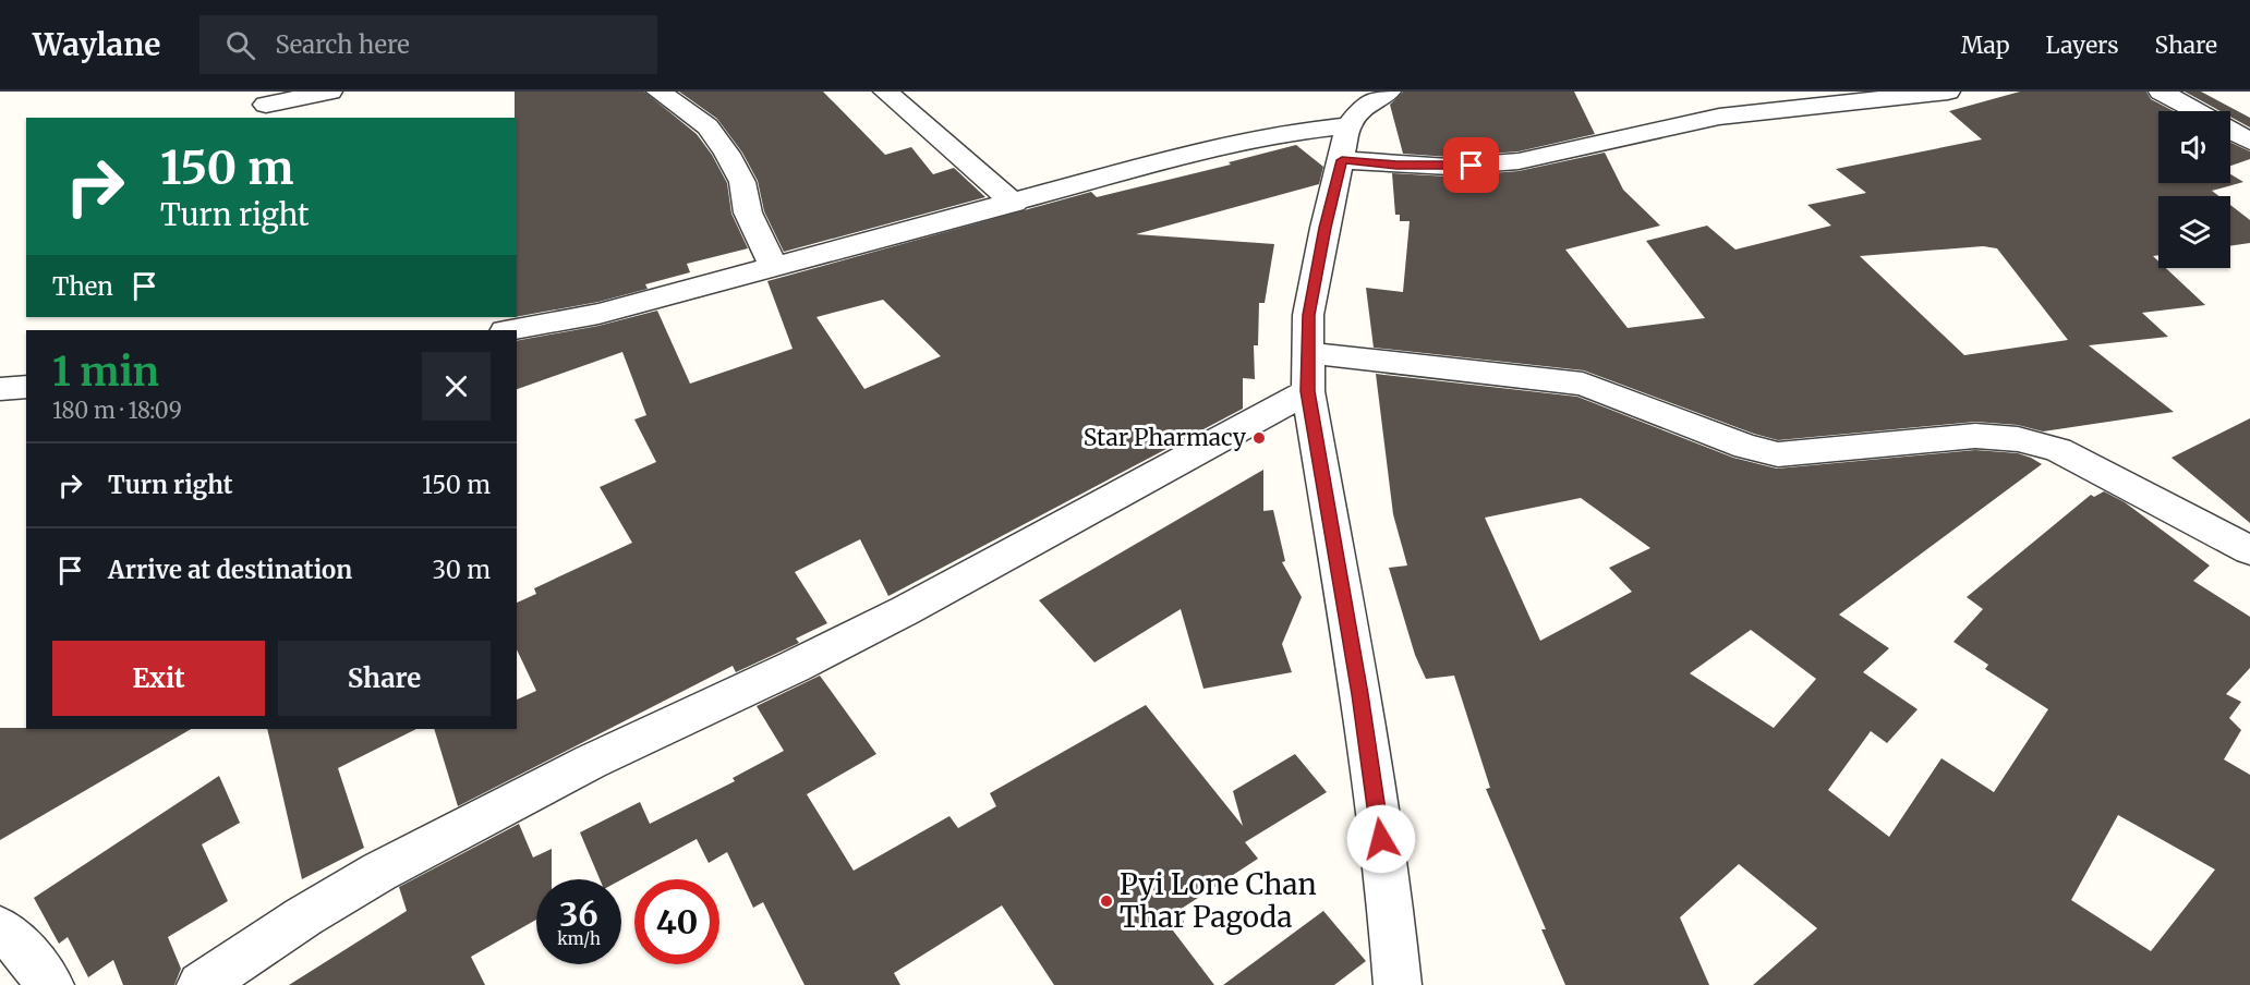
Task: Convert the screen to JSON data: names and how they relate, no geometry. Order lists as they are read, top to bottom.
{
  "places": ["Star Pharmacy", "Pyi Lone Chan Thar Pagoda"],
  "page": {
    "header": "Waylane",
    "search": "Search here",
    "nav": ["Map", "Layers", "Share"],
    "turn": ["150 m", "Turn right"],
    "then": "Then",
    "heading": ["1 min", "180 m · 18:09"],
    "list": [
      {
        "name": "Turn right",
        "value": "150 m"
      },
      {
        "name": "Arrive at destination",
        "value": "30 m"
      }
    ],
    "buttons": ["Exit", "Share"],
    "speed": "36 km/h",
    "limit": "40"
  }
}
